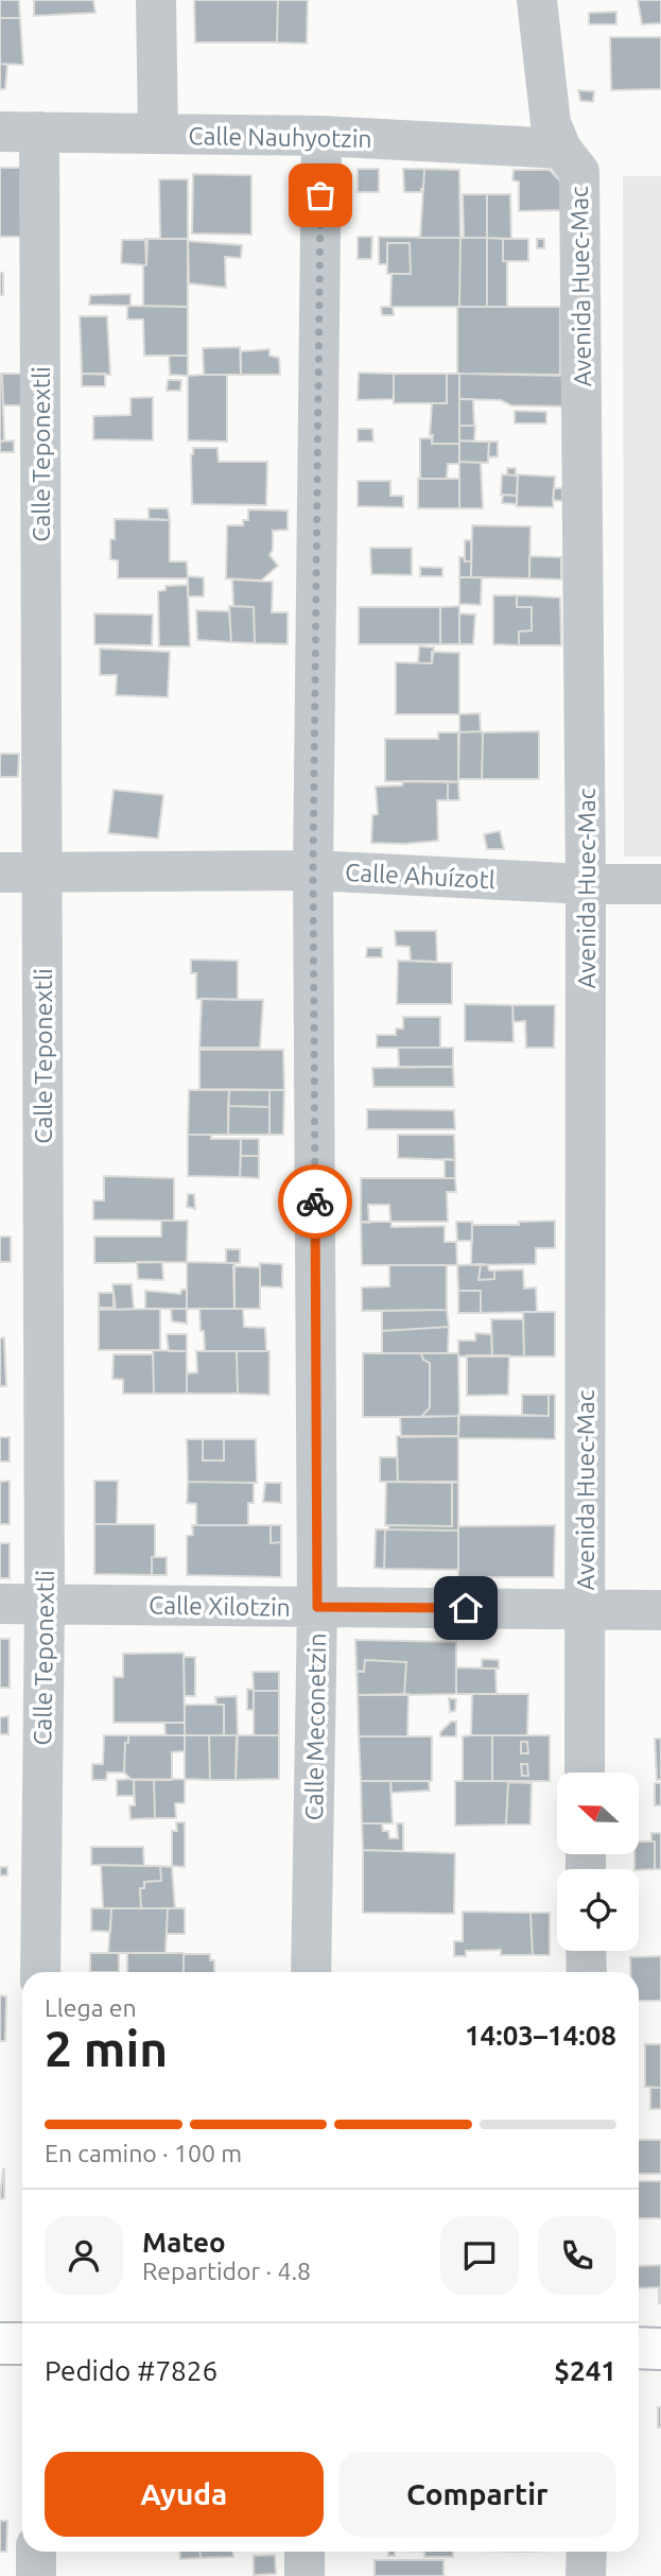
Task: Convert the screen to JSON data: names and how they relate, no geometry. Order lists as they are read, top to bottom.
{
  "streets": {
    "street": [
      "Calle Nauhyotzin",
      "Avenida Huec-Mac",
      "Calle Teponextli",
      "Calle Ahuízotl",
      "Calle Xilotzin",
      "Calle Meconetzin"
    ]
  },
  "crossings": [
    ["Calle Nauhyotzin", "Avenida Huec-Mac"],
    ["Calle Nauhyotzin", "Calle Teponextli"],
    ["Calle Nauhyotzin", "Calle Meconetzin"],
    ["Avenida Huec-Mac", "Calle Ahuízotl"],
    ["Avenida Huec-Mac", "Calle Xilotzin"],
    ["Calle Teponextli", "Calle Ahuízotl"],
    ["Calle Teponextli", "Calle Xilotzin"],
    ["Calle Ahuízotl", "Calle Meconetzin"],
    ["Calle Xilotzin", "Calle Meconetzin"]
  ],
  "north": "left",
  "page": {
    "heading": ["2 min", "Llega en", "14:03–14:08"],
    "panel": [
      "Mateo",
      "Repartidor · 4.8",
      "Pedido #7826",
      "$241"
    ],
    "bar": "En camino · 100 m",
    "buttons": ["Ayuda", "Compartir"]
  }
}
